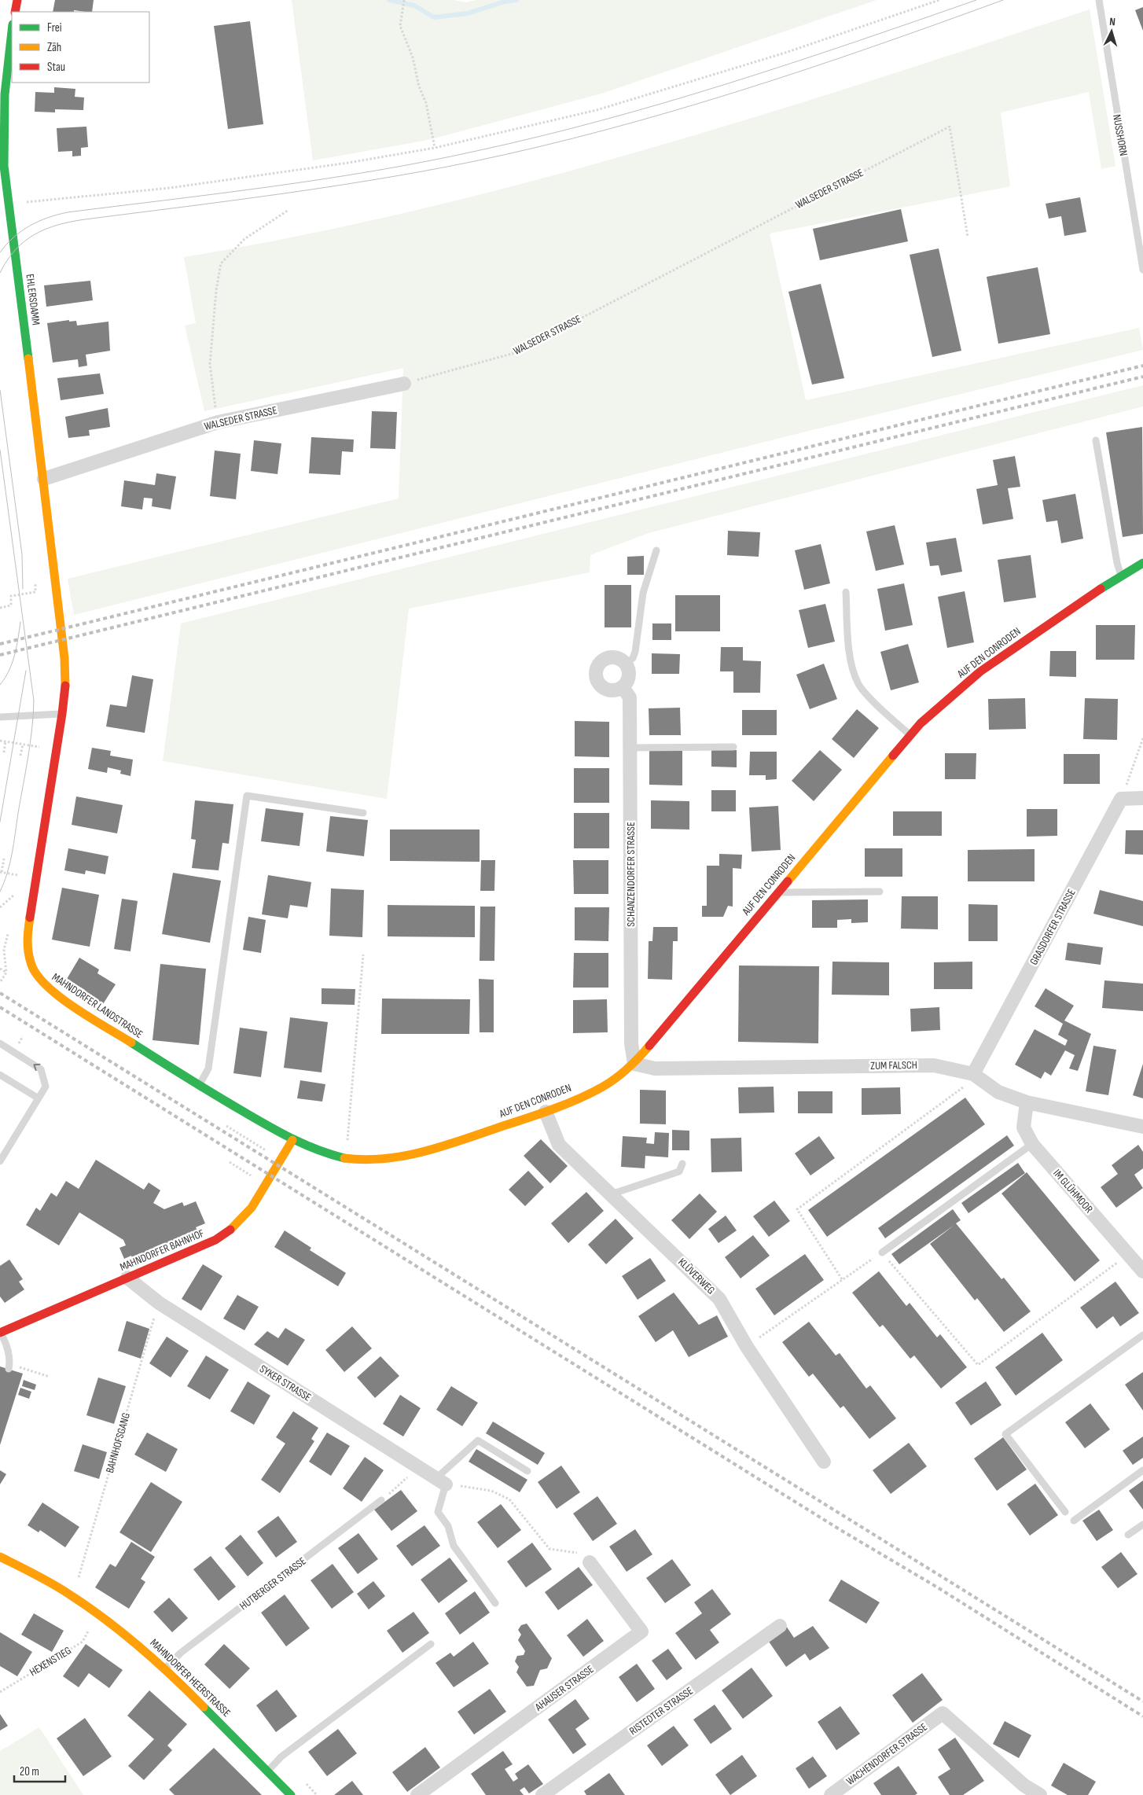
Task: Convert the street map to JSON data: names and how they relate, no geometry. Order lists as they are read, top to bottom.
{
  "streets": {
    "street": [
      "WALSEDER STRASSE",
      "EHLERSDAMM",
      "AUF DEN CONRODEN",
      "SCHANZENDORFER STRASSE",
      "GRASDORFER STRASSE",
      "MAHNDORFER LANDSTRASSE",
      "ZUM FALSCH",
      "IM GLÜHMOOR",
      "MAHNDORFER BAHNHOF",
      "KLÜVERWEG",
      "SYKER STRASSE",
      "MAHNDORFER HEERSTRASSE",
      "AHAUSER STRASSE",
      "RISTEDTER STRASSE",
      "WACHENDORFER STRASSE"
    ],
    "lane": ["NUSSHORN", "HUTBERGER STRASSE"],
    "path": ["BAHNHOFSGANG", "HEXENSTIEG"]
  },
  "crossings": [
    ["WALSEDER STRASSE", "EHLERSDAMM"],
    ["EHLERSDAMM", "MAHNDORFER LANDSTRASSE"],
    ["AUF DEN CONRODEN", "SCHANZENDORFER STRASSE"],
    ["AUF DEN CONRODEN", "MAHNDORFER LANDSTRASSE"],
    ["AUF DEN CONRODEN", "ZUM FALSCH"],
    ["AUF DEN CONRODEN", "KLÜVERWEG"],
    ["SCHANZENDORFER STRASSE", "ZUM FALSCH"],
    ["GRASDORFER STRASSE", "ZUM FALSCH"],
    ["MAHNDORFER LANDSTRASSE", "MAHNDORFER BAHNHOF"],
    ["ZUM FALSCH", "IM GLÜHMOOR"],
    ["MAHNDORFER BAHNHOF", "SYKER STRASSE"],
    ["SYKER STRASSE", "BAHNHOFSGANG"],
    ["HUTBERGER STRASSE", "MAHNDORFER HEERSTRASSE"]
  ],
  "legend": ["Frei", "Zäh", "Stau"],
  "scale_bar": "20 m",
  "north": "top"
}
